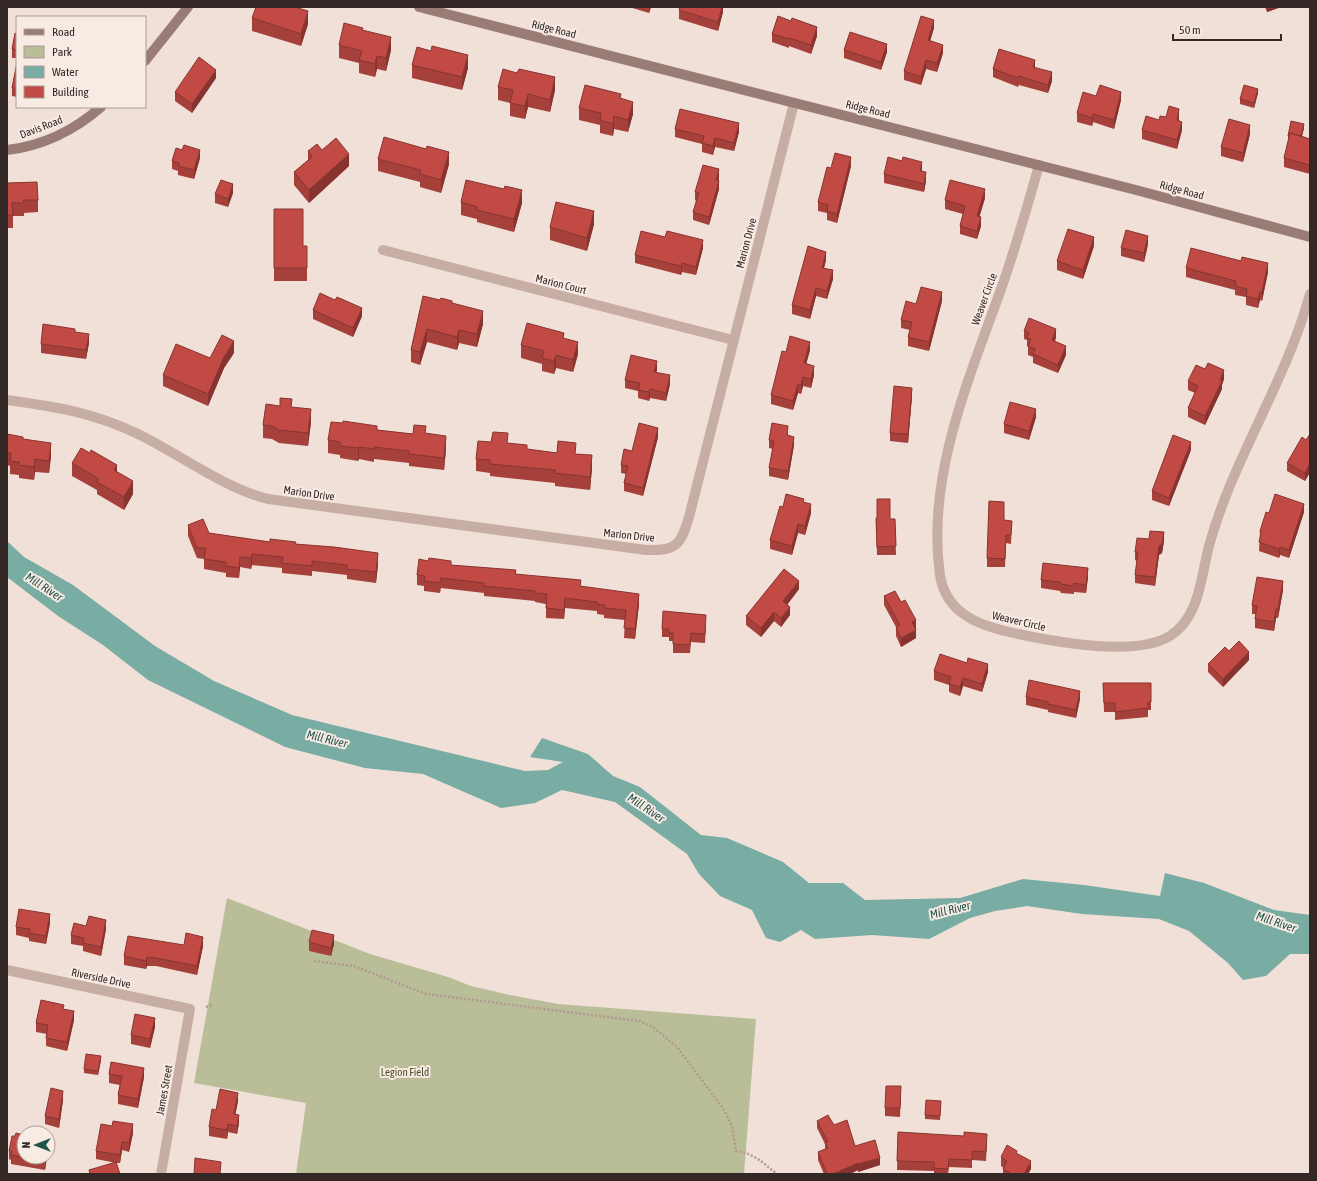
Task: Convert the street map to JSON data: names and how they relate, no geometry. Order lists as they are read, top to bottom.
{
  "streets": {
    "main road": ["Ridge Road", "Davis Road"],
    "street": [
      "Marion Drive",
      "Marion Court",
      "Weaver Circle",
      "Riverside Drive",
      "James Street"
    ]
  },
  "crossings": [
    ["Ridge Road", "Marion Drive"],
    ["Ridge Road", "Weaver Circle"],
    ["Marion Drive", "Marion Court"],
    ["Riverside Drive", "James Street"]
  ],
  "water": ["Mill River"],
  "parks": ["Legion Field"],
  "legend": [
    "Road",
    "Park",
    "Water",
    "Building"
  ],
  "scale_bar": "50 m",
  "north": "left"
}
